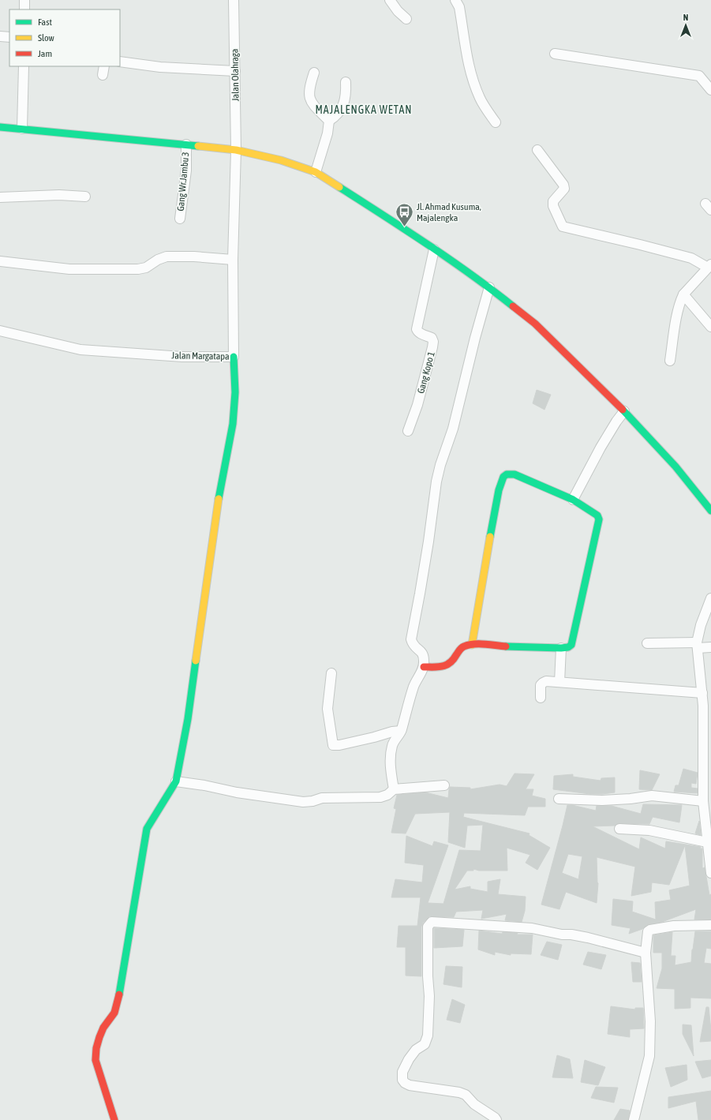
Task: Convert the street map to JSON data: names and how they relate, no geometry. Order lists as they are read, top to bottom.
{
  "streets": {
    "street": [
      "Jalan Olahraga",
      "Gang Wr.Jambu 3",
      "Jalan Margatapa",
      "Gang Kopo 1"
    ]
  },
  "crossings": [
    ["Jalan Olahraga", "Jalan Margatapa"]
  ],
  "districts": ["MAJALENGKA WETAN"],
  "places": {
    "bus stop": ["Jl. Ahmad Kusuma, Majalengka"]
  },
  "legend": ["Fast", "Slow", "Jam"],
  "north": "top"
}
